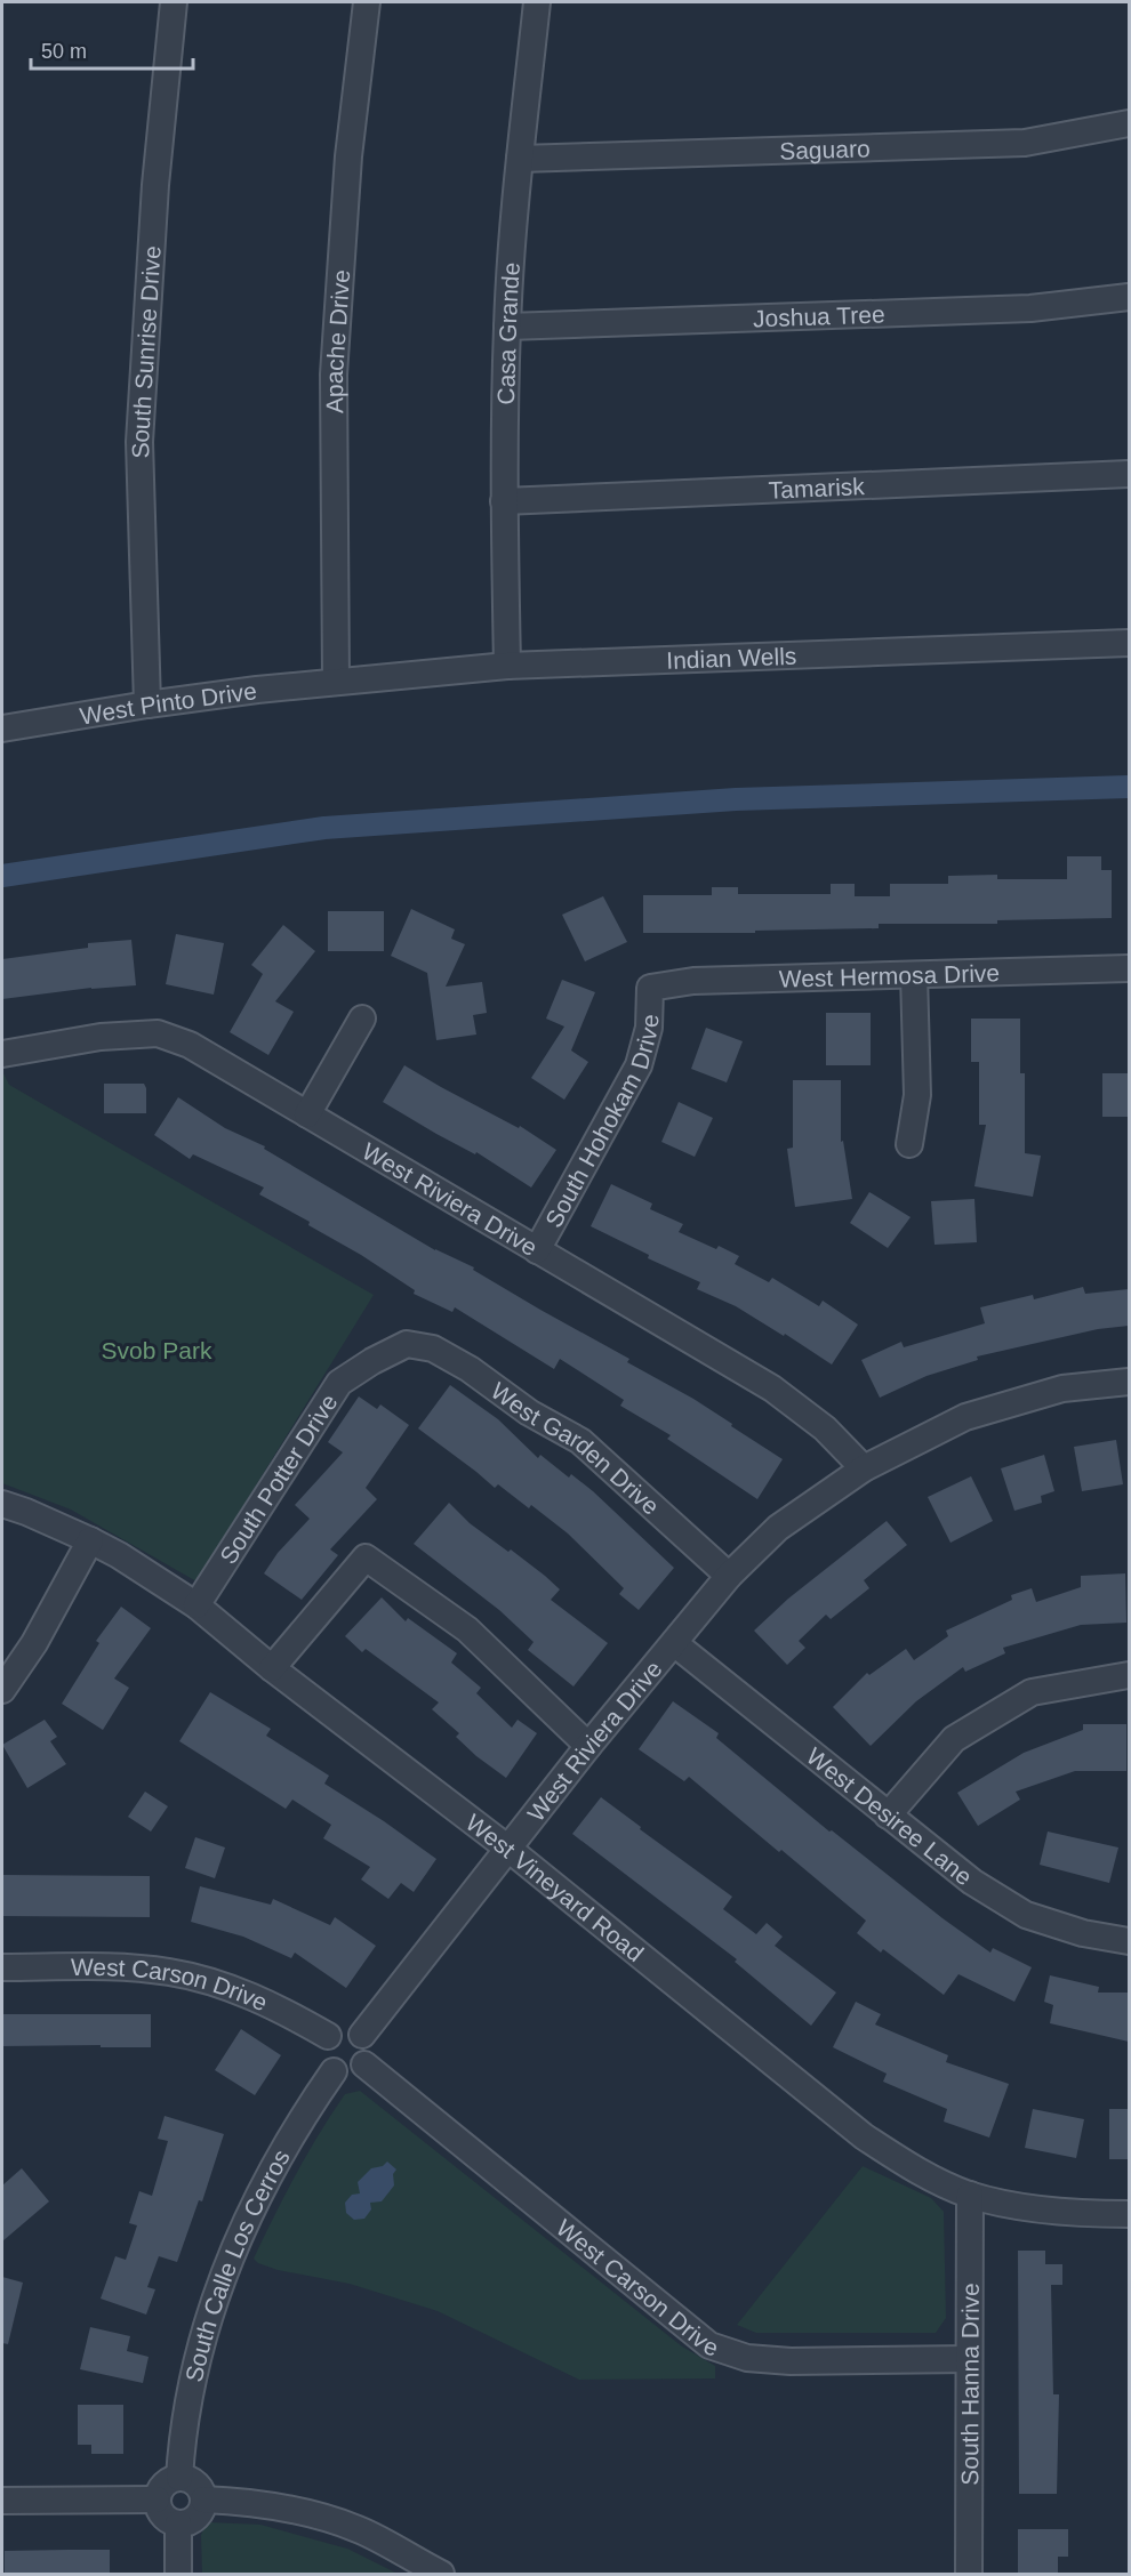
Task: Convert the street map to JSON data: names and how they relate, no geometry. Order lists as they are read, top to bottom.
{
  "streets": {
    "street": [
      "Saguaro",
      "Joshua Tree",
      "Casa Grande",
      "Apache Drive",
      "South Sunrise Drive",
      "Tamarisk",
      "Indian Wells",
      "West Pinto Drive",
      "West Hermosa Drive",
      "South Hohokam Drive",
      "West Riviera Drive",
      "West Garden Drive",
      "South Potter Drive",
      "West Desiree Lane",
      "West Vineyard Road",
      "West Carson Drive",
      "South Calle Los Cerros",
      "South Hanna Drive"
    ]
  },
  "crossings": [
    ["Saguaro", "Casa Grande"],
    ["Joshua Tree", "Casa Grande"],
    ["Casa Grande", "Tamarisk"],
    ["Casa Grande", "Indian Wells"],
    ["Apache Drive", "Indian Wells"],
    ["Apache Drive", "West Pinto Drive"],
    ["South Sunrise Drive", "West Pinto Drive"],
    ["Indian Wells", "West Pinto Drive"],
    ["West Hermosa Drive", "South Hohokam Drive"],
    ["South Hohokam Drive", "West Riviera Drive"],
    ["West Riviera Drive", "West Garden Drive"],
    ["West Riviera Drive", "West Desiree Lane"],
    ["West Riviera Drive", "West Vineyard Road"],
    ["West Garden Drive", "South Potter Drive"],
    ["South Potter Drive", "West Vineyard Road"],
    ["West Vineyard Road", "South Hanna Drive"],
    ["West Carson Drive", "South Calle Los Cerros"],
    ["West Carson Drive", "South Hanna Drive"]
  ],
  "parks": ["Svob Park"],
  "scale_bar": "50 m"
}
